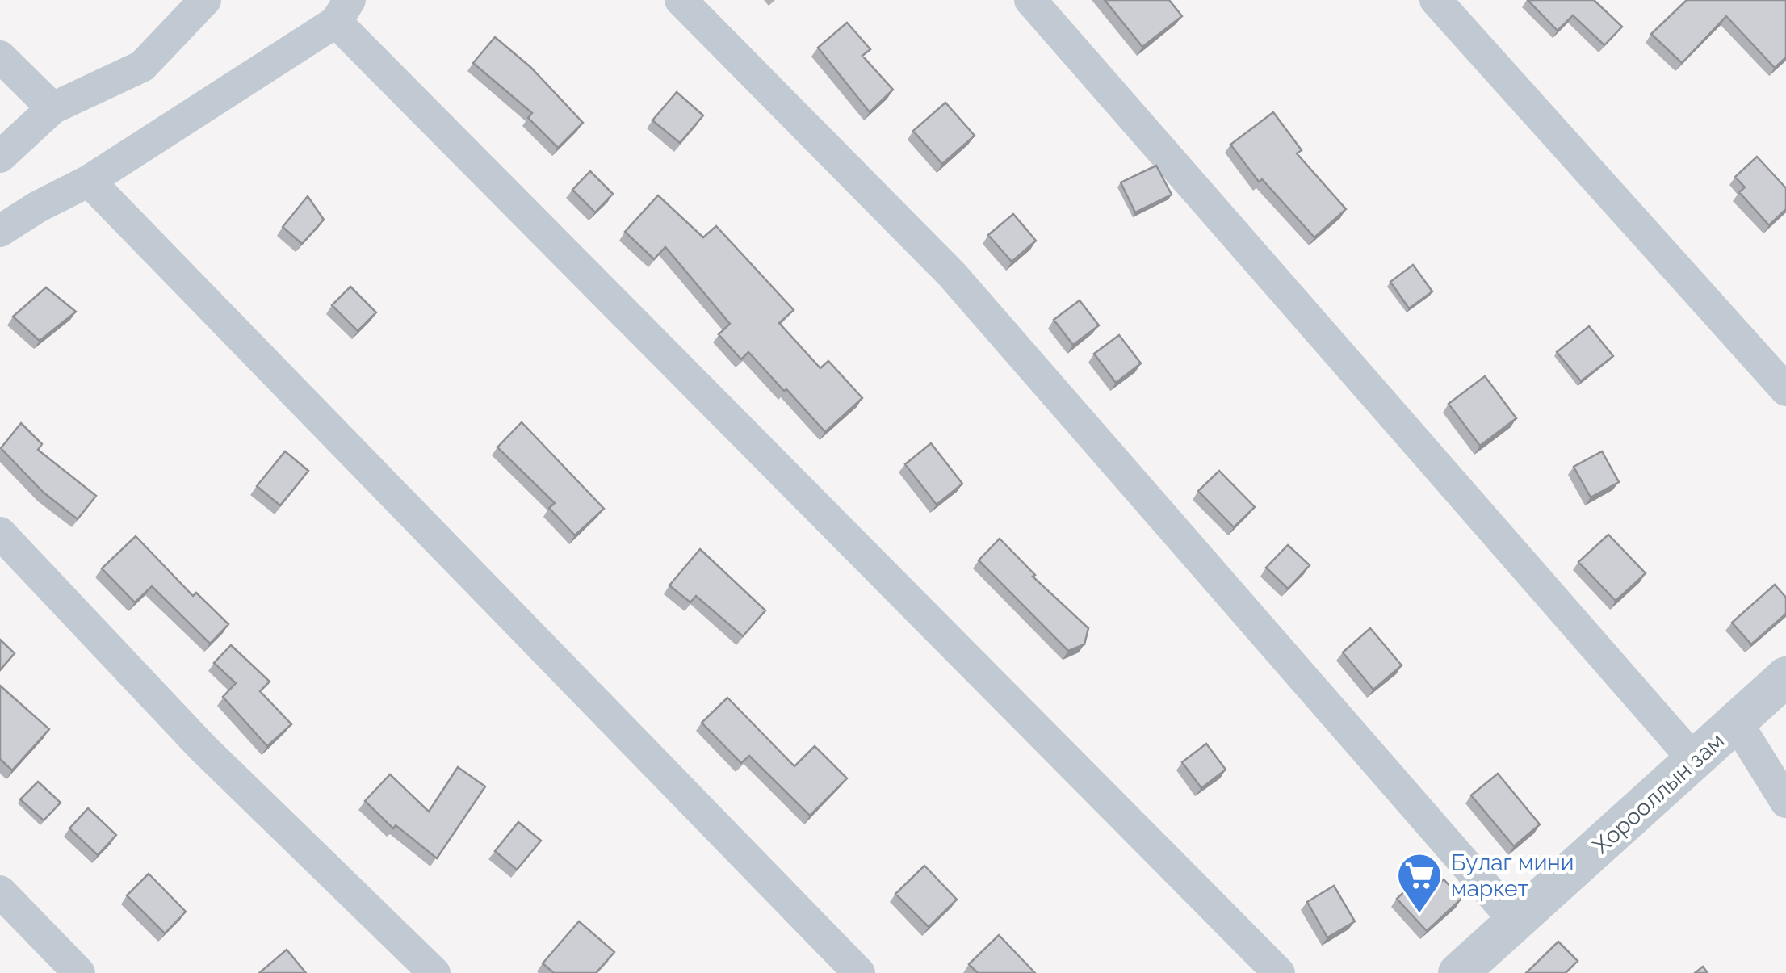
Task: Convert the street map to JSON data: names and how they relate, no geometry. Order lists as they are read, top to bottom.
{
  "streets": {
    "street": ["Хорооллын зам"]
  },
  "places": {
    "supermarket": ["Булаг мини маркет"]
  }
}
